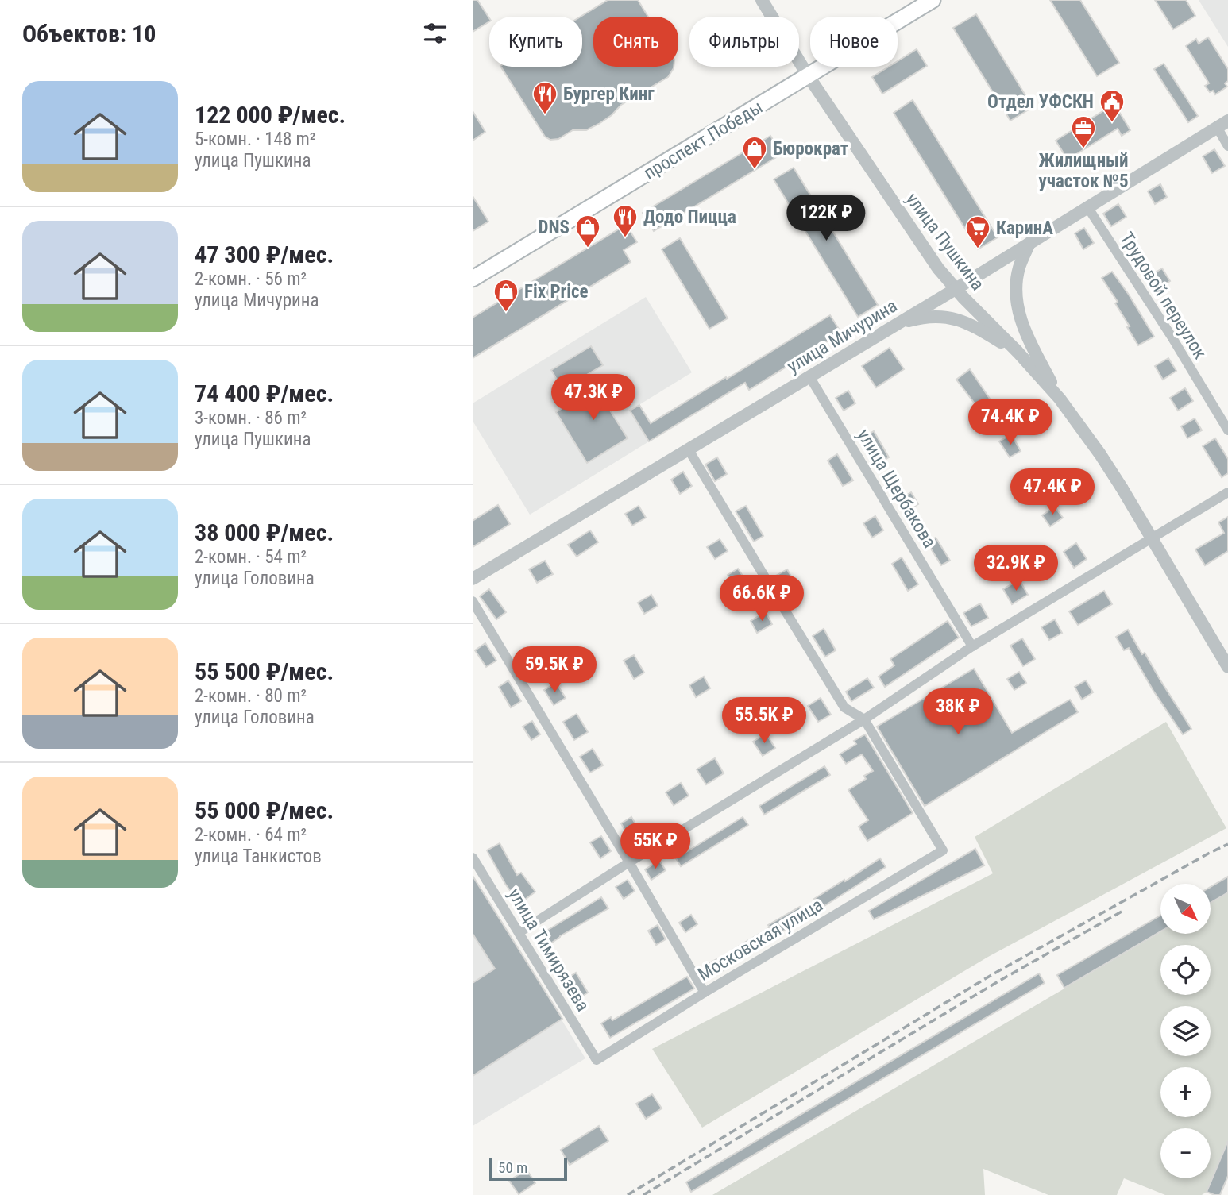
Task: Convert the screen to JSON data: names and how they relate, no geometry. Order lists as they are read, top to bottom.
{
  "streets": {
    "main road": ["проспект Победы"],
    "street": [
      "улица Пушкина",
      "Трудовой переулок",
      "улица Мичурина",
      "улица Щербакова",
      "Московская улица",
      "улица Тимирязева"
    ]
  },
  "crossings": [
    ["проспект Победы", "улица Пушкина"],
    ["улица Пушкина", "улица Мичурина"],
    ["Трудовой переулок", "улица Мичурина"],
    ["улица Мичурина", "улица Щербакова"],
    ["Московская улица", "улица Тимирязева"]
  ],
  "places": {
    "restaurant": ["Бургер Кинг", "Додо Пицца"],
    "public building": ["Отдел УФСКН"],
    "office": ["Жилищный участок №5"],
    "shop": ["Бюрократ", "DNS", "Fix Price"],
    "supermarket": ["КаринА"]
  },
  "scale_bar": "50 m",
  "north": "bottom right",
  "page": {
    "heading": "Объектов: 10",
    "chip": [
      "Купить",
      "Снять",
      "Фильтры",
      "Новое"
    ],
    "list": [
      {
        "name": "122 000 ₽/мес.",
        "note": "5-комн. · 148 m² · улица Пушкина"
      },
      {
        "name": "47 300 ₽/мес.",
        "note": "2-комн. · 56 m² · улица Мичурина"
      },
      {
        "name": "74 400 ₽/мес.",
        "note": "3-комн. · 86 m² · улица Пушкина"
      },
      {
        "name": "38 000 ₽/мес.",
        "note": "2-комн. · 54 m² · улица Головина"
      },
      {
        "name": "55 500 ₽/мес.",
        "note": "2-комн. · 80 m² · улица Головина"
      },
      {
        "name": "55 000 ₽/мес.",
        "note": "2-комн. · 64 m² · улица Танкистов"
      }
    ],
    "price": [
      "122K ₽",
      "47.3K ₽",
      "74.4K ₽",
      "47.4K ₽",
      "32.9K ₽",
      "66.6K ₽",
      "59.5K ₽",
      "38K ₽",
      "55.5K ₽",
      "55K ₽"
    ],
    "map_buttons": ["+", "−"],
    "scale": "50 m"
  }
}
